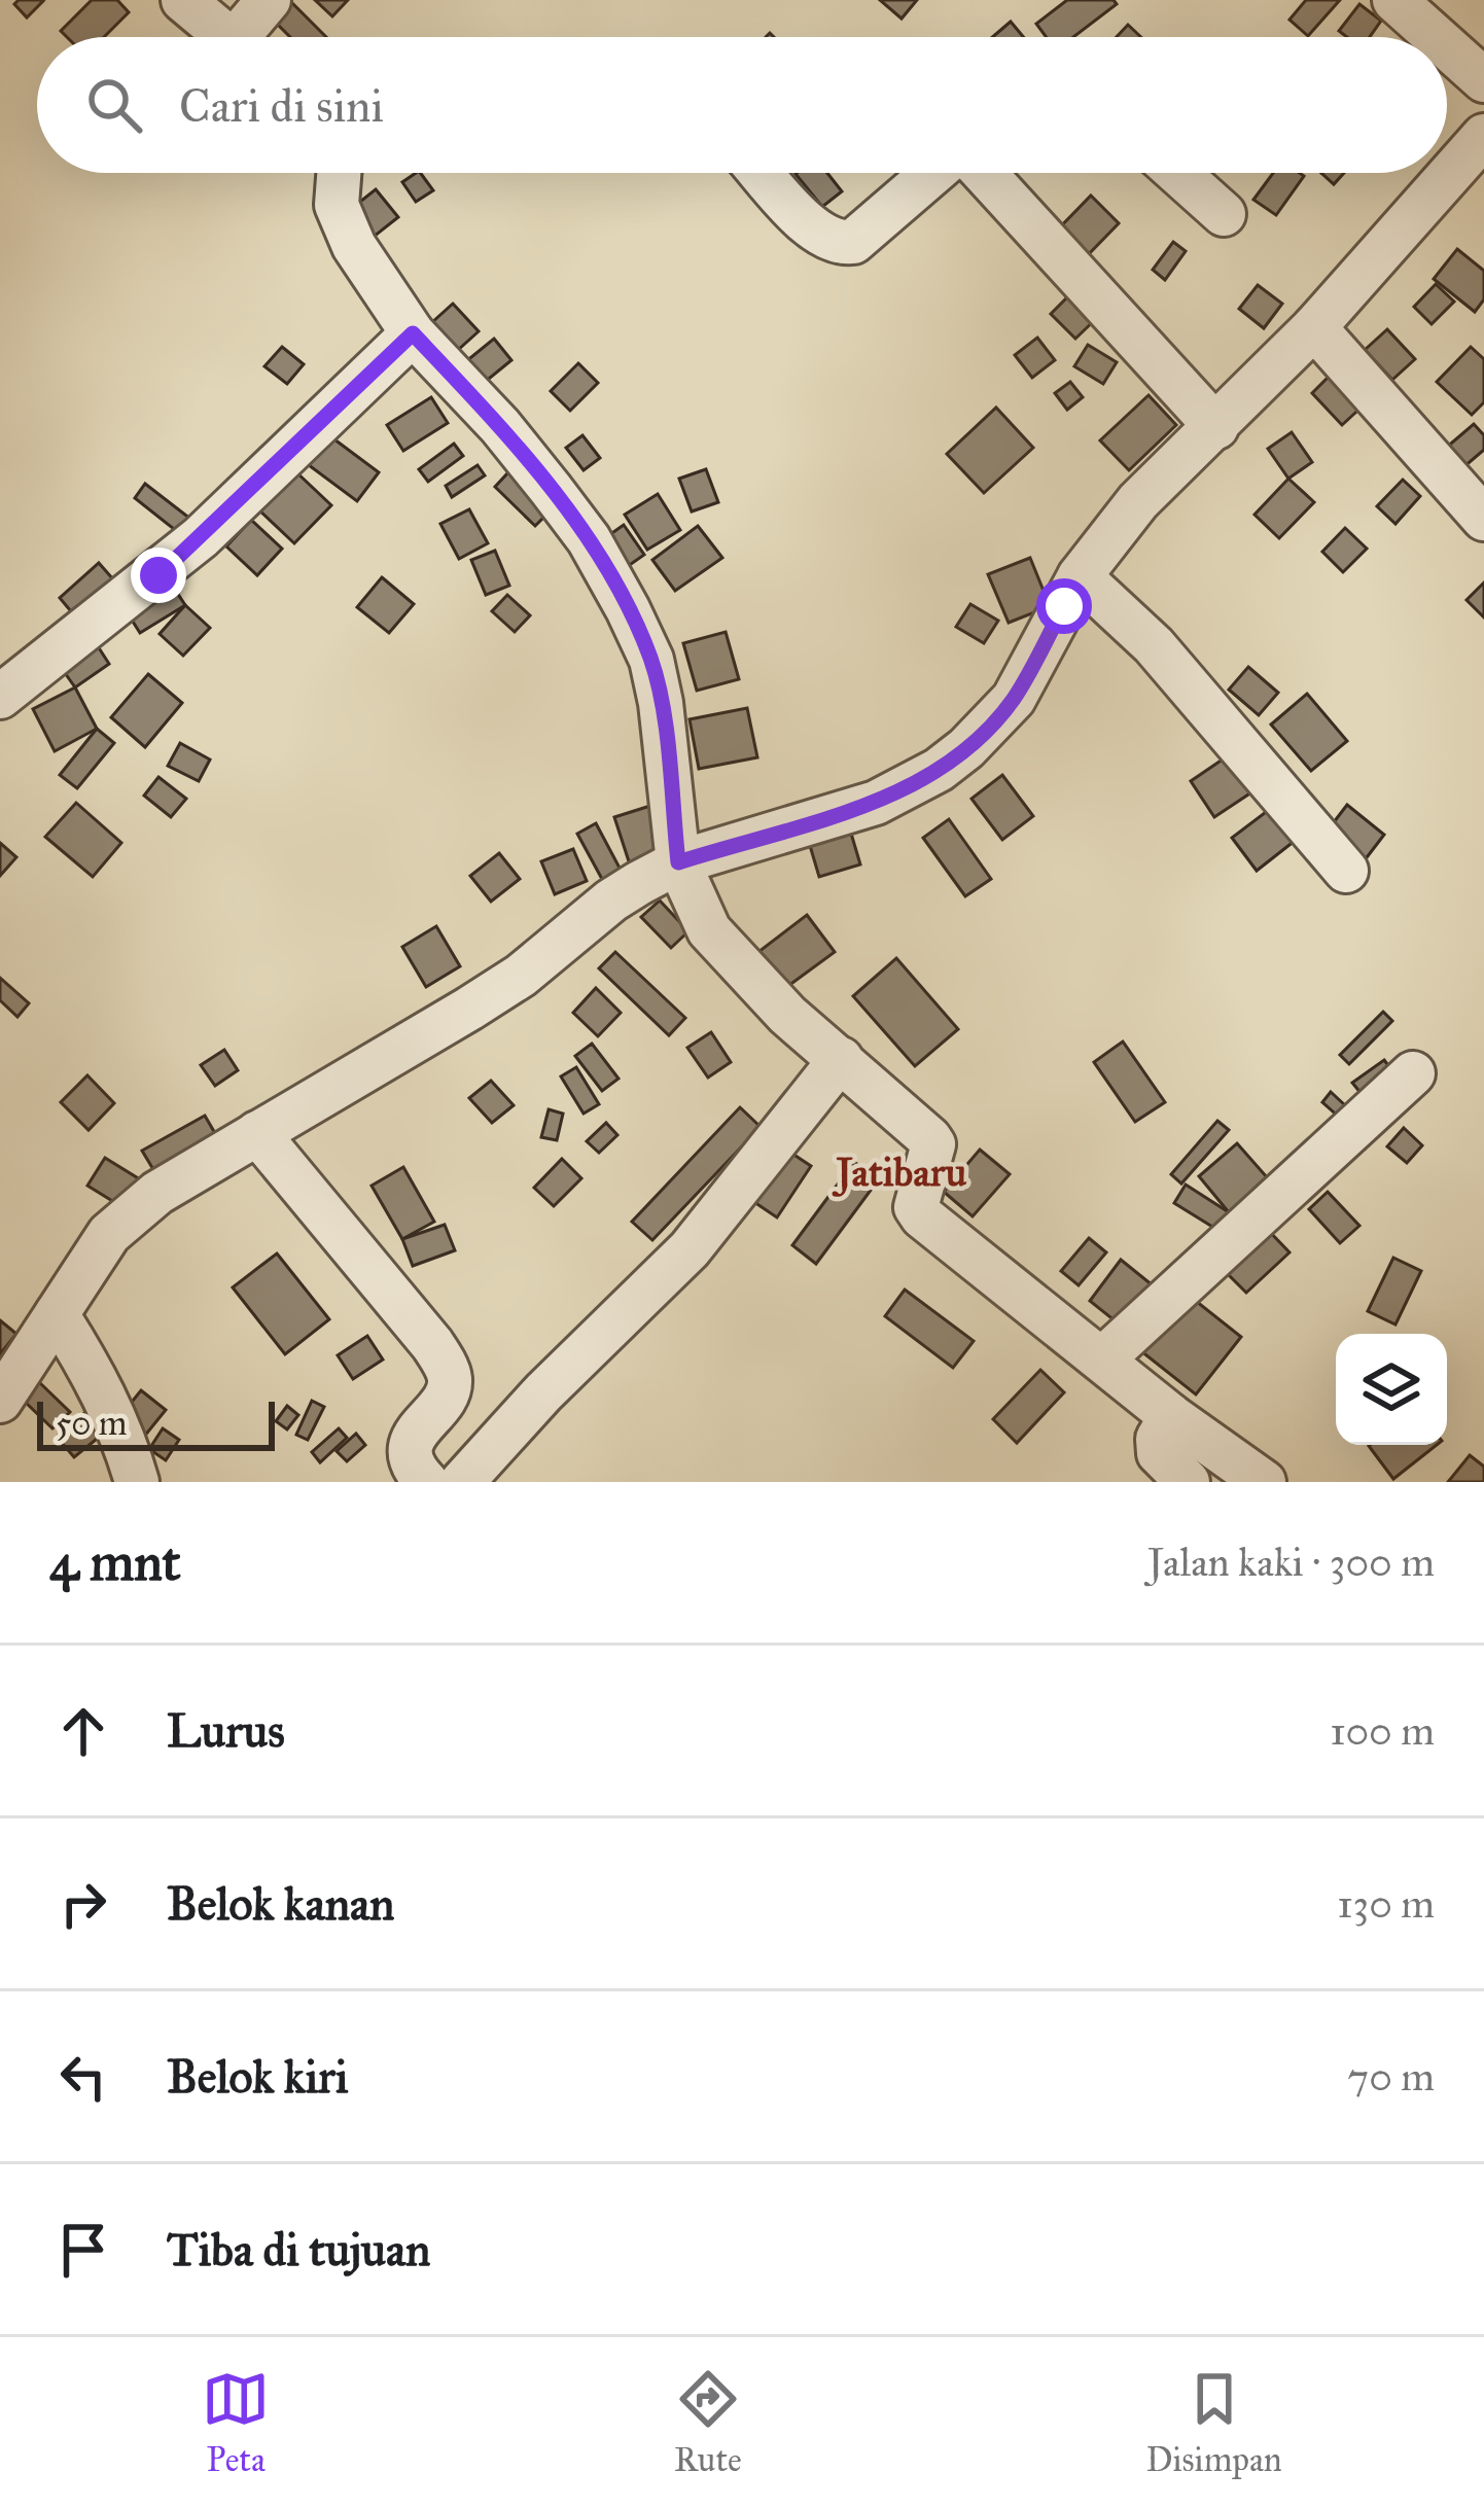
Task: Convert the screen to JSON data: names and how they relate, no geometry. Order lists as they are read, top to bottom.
{
  "districts": ["Jatibaru"],
  "scale_bar": "50 m",
  "page": {
    "search": "Cari di sini",
    "scale": "50 m",
    "heading": ["4 mnt", "Jalan kaki · 300 m"],
    "list": [
      ["Lurus", "100 m"],
      ["Belok kanan", "130 m"],
      ["Belok kiri", "70 m"],
      "Tiba di tujuan"
    ],
    "nav": ["Peta", "Rute", "Disimpan"]
  }
}
